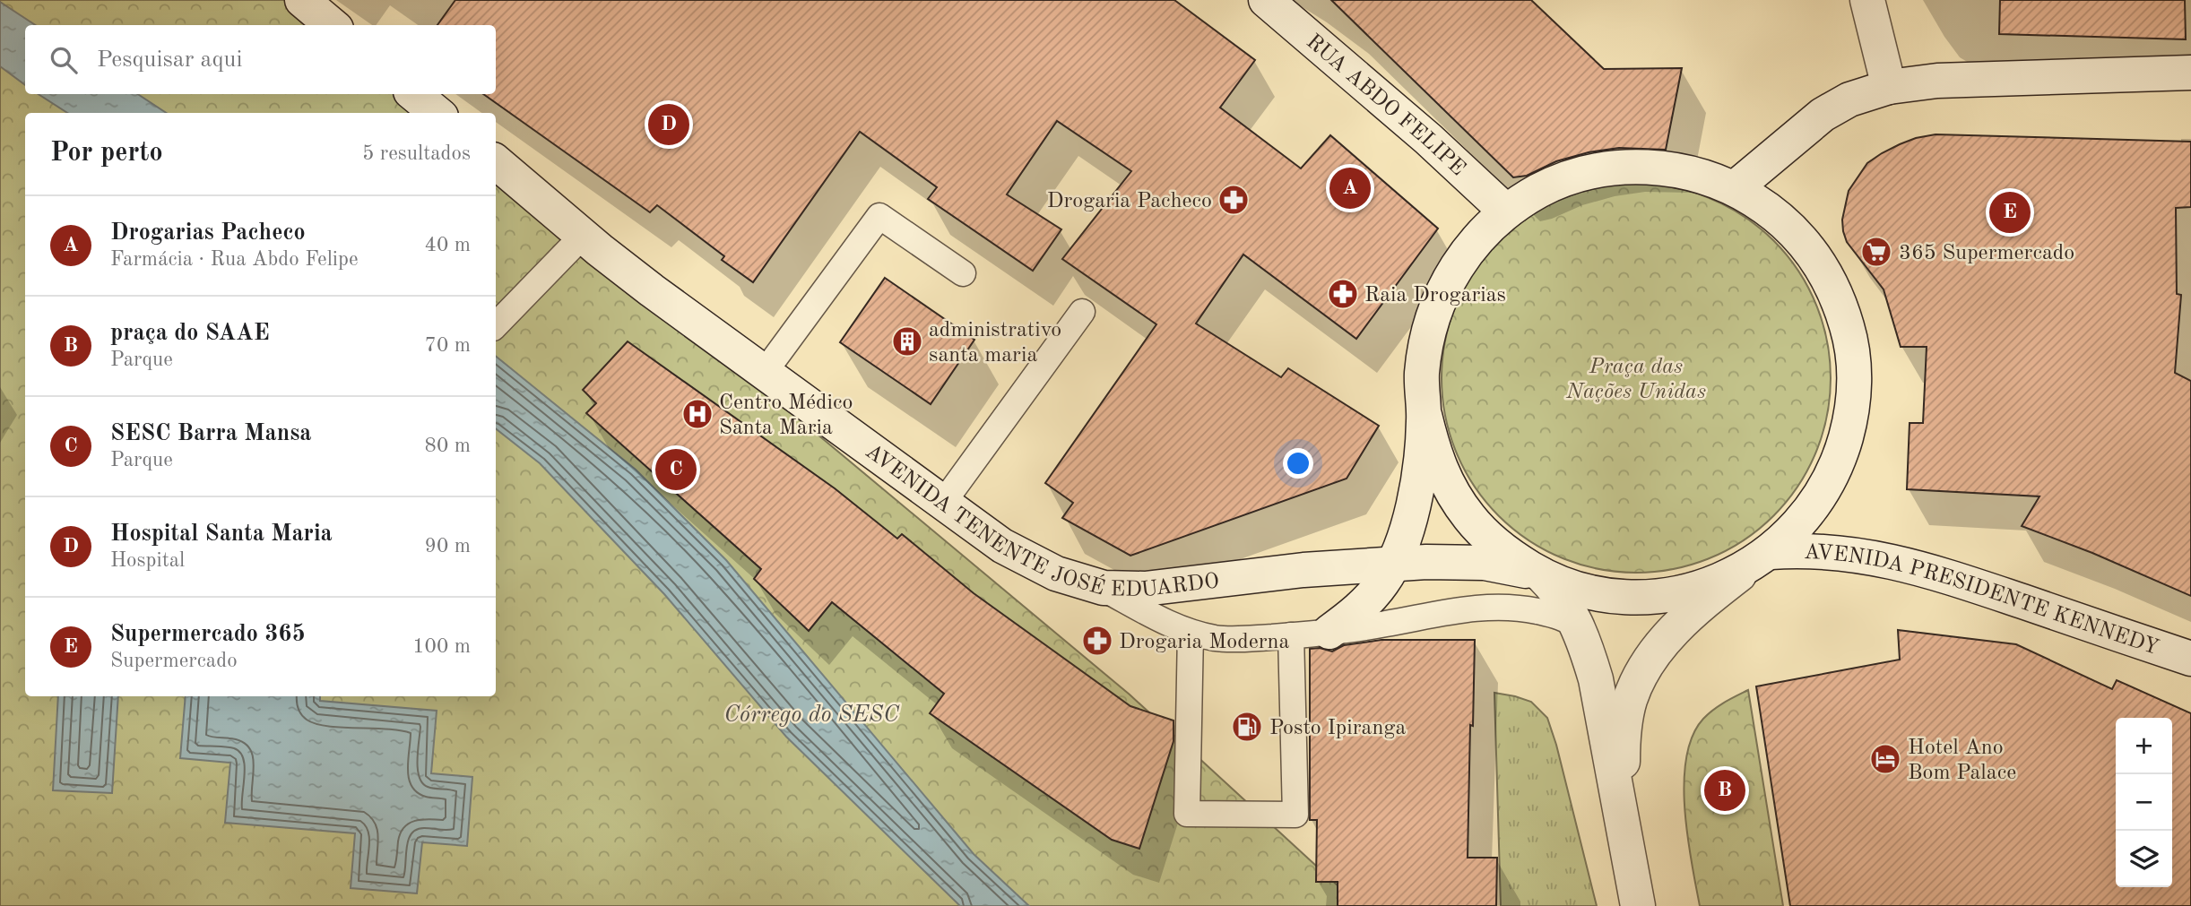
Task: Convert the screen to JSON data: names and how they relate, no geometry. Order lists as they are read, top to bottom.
{
  "streets": {
    "main road": ["RUA ABDO FELIPE", "AVENIDA TENENTE JOSÉ EDUARDO", "AVENIDA PRESIDENTE KENNEDY"]
  },
  "water": ["Córrego do SESC"],
  "parks": ["Praça das Nações Unidas"],
  "places": {
    "pharmacy": ["Drogaria Pacheco", "Raia Drogarias", "Drogaria Moderna"],
    "supermarket": ["365 Supermercado"],
    "building": ["administrativo santa maria"],
    "hospital": ["Centro Médico Santa Maria"],
    "fuel station": ["Posto Ipiranga"],
    "hotel": ["Hotel Ano Bom Palace"]
  },
  "page": {
    "search": "Pesquisar aqui",
    "pins": [
      "D",
      "A",
      "E",
      "C",
      "B"
    ],
    "heading": ["Por perto", "5 resultados"],
    "list": [
      {
        "mark": "A",
        "name": "Drogarias Pacheco",
        "note": "Farmácia · Rua Abdo Felipe",
        "value": "40 m"
      },
      {
        "mark": "B",
        "name": "praça do SAAE",
        "note": "Parque",
        "value": "70 m"
      },
      {
        "mark": "C",
        "name": "SESC Barra Mansa",
        "note": "Parque",
        "value": "80 m"
      },
      {
        "mark": "D",
        "name": "Hospital Santa Maria",
        "note": "Hospital",
        "value": "90 m"
      },
      {
        "mark": "E",
        "name": "Supermercado 365",
        "note": "Supermercado",
        "value": "100 m"
      }
    ],
    "map_buttons": ["+", "−"]
  }
}
